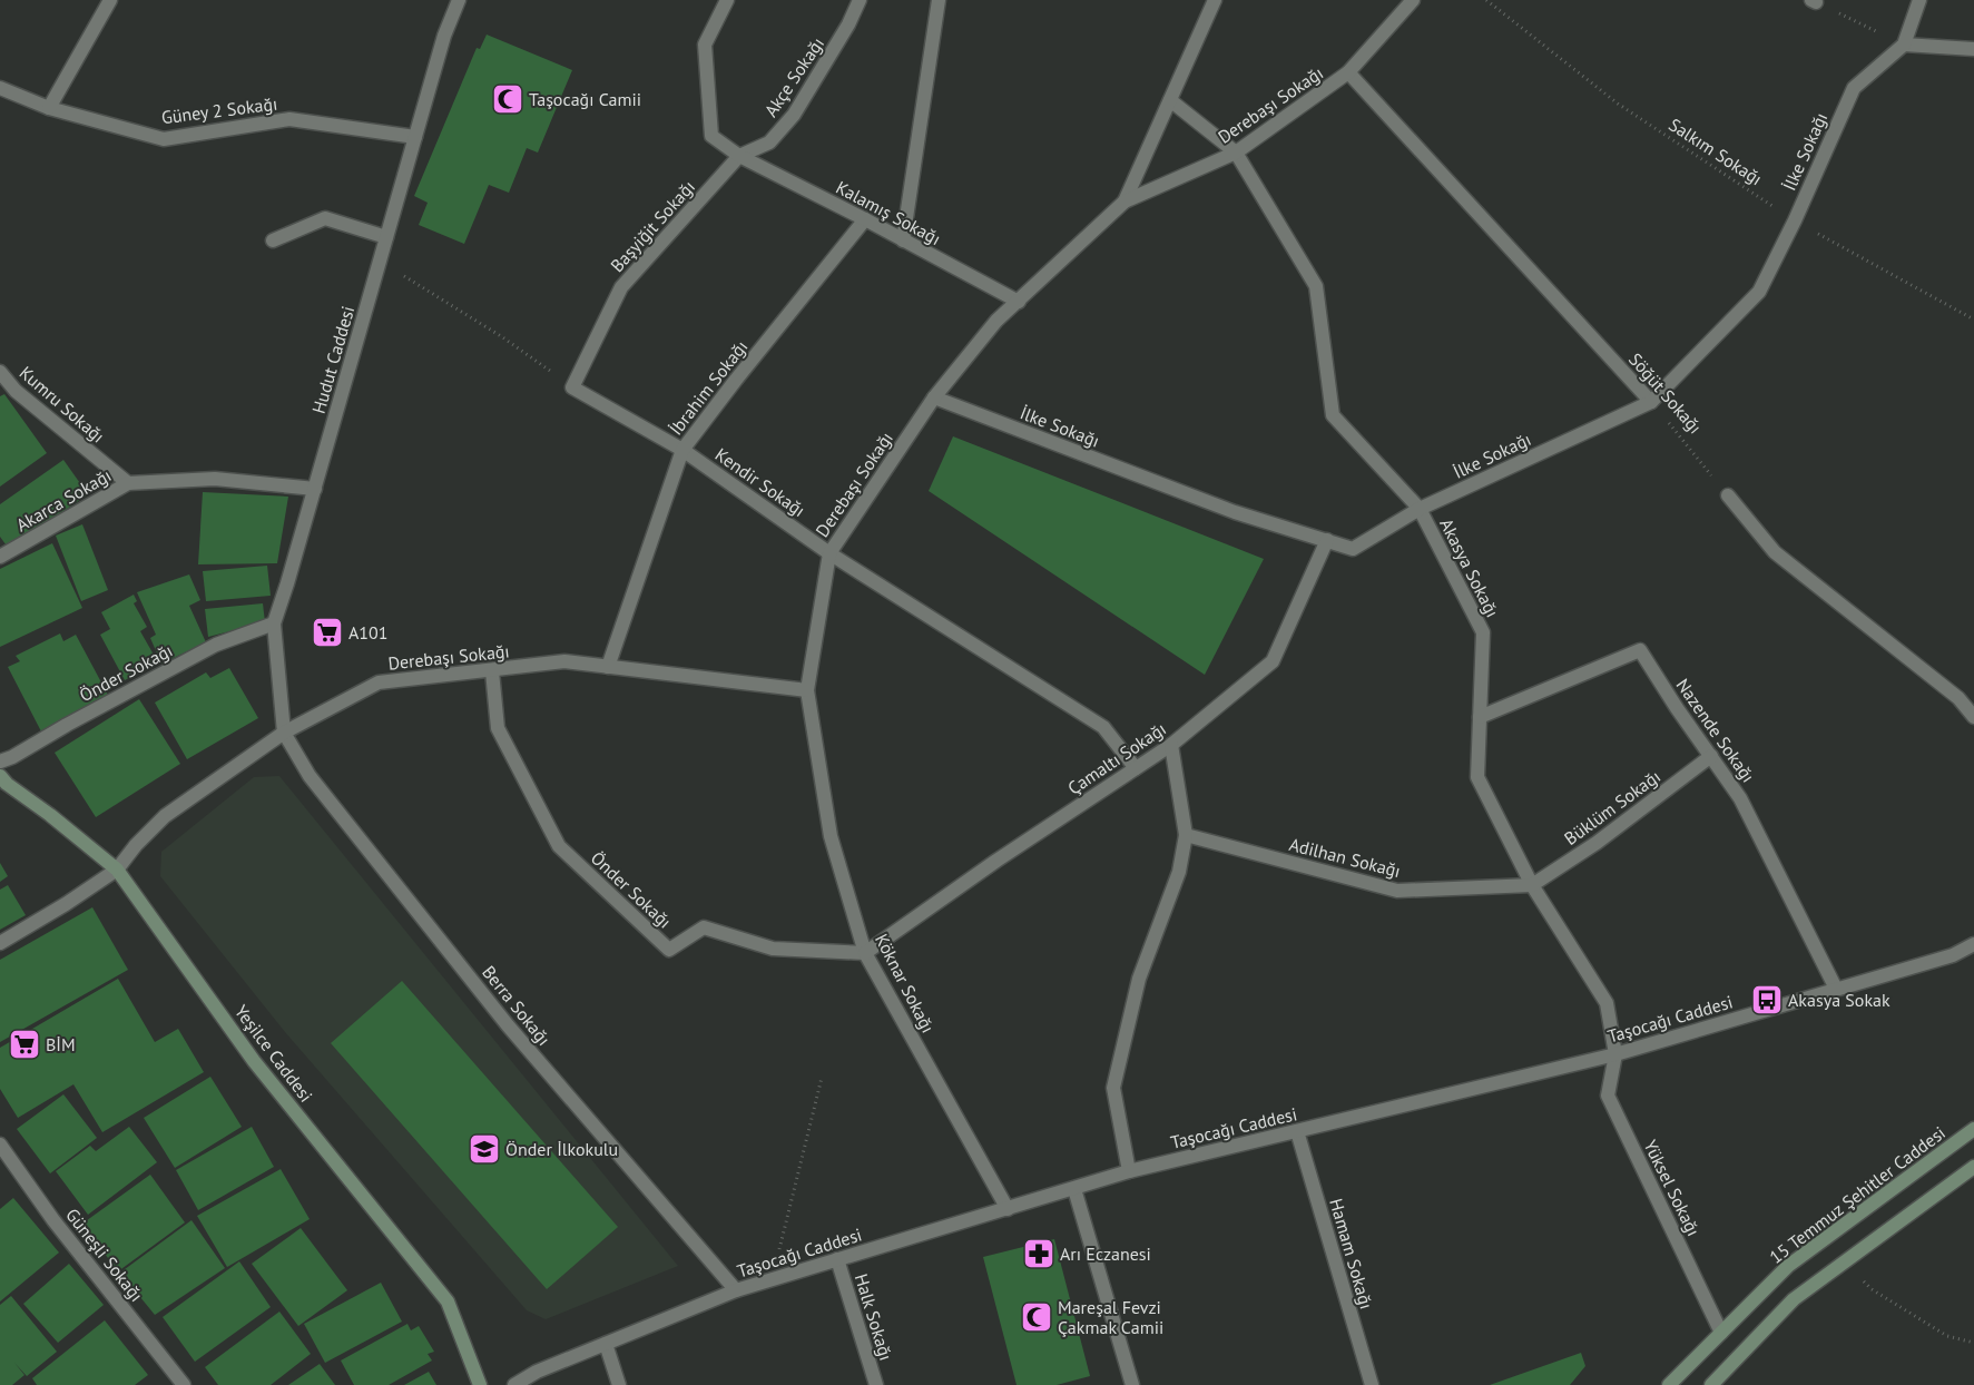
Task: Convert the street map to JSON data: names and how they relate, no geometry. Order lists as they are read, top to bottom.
{
  "streets": {
    "main road": ["Yeşilce Caddesi", "15 Temmuz Şehitler Caddesi"],
    "street": [
      "Akçe Sokağı",
      "Derebaşı Sokağı",
      "Güney 2 Sokağı",
      "İlke Sokağı",
      "Kalamış Sokağı",
      "Başyiğit Sokağı",
      "Hudut Caddesi",
      "İbrahim Sokağı",
      "Söğüt Sokağı",
      "Kumru Sokağı",
      "Kendir Sokağı",
      "Akarca Sokağı",
      "Akasya Sokağı",
      "Önder Sokağı",
      "Nazende Sokağı",
      "Çamaltı Sokağı",
      "Büklüm Sokağı",
      "Adilhan Sokağı",
      "Köknar Sokağı",
      "Berra Sokağı",
      "Taşocağı Caddesi",
      "Yüksel Sokağı",
      "Hamam Sokağı",
      "Güneşli Sokağı",
      "Halk Sokağı"
    ],
    "path": ["Salkım Sokağı"]
  },
  "crossings": [
    ["Akçe Sokağı", "Kalamış Sokağı"],
    ["Akçe Sokağı", "Başyiğit Sokağı"],
    ["Derebaşı Sokağı", "İlke Sokağı"],
    ["Derebaşı Sokağı", "Kalamış Sokağı"],
    ["Derebaşı Sokağı", "Hudut Caddesi"],
    ["Derebaşı Sokağı", "İbrahim Sokağı"],
    ["Derebaşı Sokağı", "Söğüt Sokağı"],
    ["Derebaşı Sokağı", "Kendir Sokağı"],
    ["Derebaşı Sokağı", "Akasya Sokağı"],
    ["Derebaşı Sokağı", "Önder Sokağı"],
    ["Derebaşı Sokağı", "Köknar Sokağı"],
    ["Derebaşı Sokağı", "Berra Sokağı"],
    ["Derebaşı Sokağı", "Yeşilce Caddesi"],
    ["Güney 2 Sokağı", "Hudut Caddesi"],
    ["Salkım Sokağı", "İlke Sokağı"],
    ["İlke Sokağı", "Söğüt Sokağı"],
    ["İlke Sokağı", "Akasya Sokağı"],
    ["İlke Sokağı", "Çamaltı Sokağı"],
    ["Kalamış Sokağı", "Başyiğit Sokağı"],
    ["Kalamış Sokağı", "İbrahim Sokağı"],
    ["Başyiğit Sokağı", "Kendir Sokağı"],
    ["Hudut Caddesi", "Akarca Sokağı"],
    ["Hudut Caddesi", "Önder Sokağı"],
    ["Hudut Caddesi", "Berra Sokağı"],
    ["İbrahim Sokağı", "Kendir Sokağı"],
    ["Kumru Sokağı", "Akarca Sokağı"],
    ["Kendir Sokağı", "Çamaltı Sokağı"],
    ["Akasya Sokağı", "Nazende Sokağı"],
    ["Akasya Sokağı", "Büklüm Sokağı"],
    ["Akasya Sokağı", "Adilhan Sokağı"],
    ["Akasya Sokağı", "Taşocağı Caddesi"],
    ["Akasya Sokağı", "Yüksel Sokağı"],
    ["Önder Sokağı", "Çamaltı Sokağı"],
    ["Önder Sokağı", "Köknar Sokağı"],
    ["Nazende Sokağı", "Büklüm Sokağı"],
    ["Nazende Sokağı", "Taşocağı Caddesi"],
    ["Çamaltı Sokağı", "Köknar Sokağı"],
    ["Büklüm Sokağı", "Adilhan Sokağı"],
    ["Köknar Sokağı", "Taşocağı Caddesi"],
    ["Berra Sokağı", "Taşocağı Caddesi"],
    ["Taşocağı Caddesi", "Yüksel Sokağı"],
    ["Taşocağı Caddesi", "Hamam Sokağı"],
    ["Taşocağı Caddesi", "Halk Sokağı"],
    ["Yüksel Sokağı", "15 Temmuz Şehitler Caddesi"]
  ],
  "places": {
    "mosque": ["Taşocağı Camii", "Mareşal Fevzi Çakmak Camii"],
    "supermarket": ["A101", "BİM"],
    "bus stop": ["Akasya Sokak"],
    "school or university": ["Önder İlkokulu"],
    "pharmacy": ["Arı Eczanesi"]
  }
}
